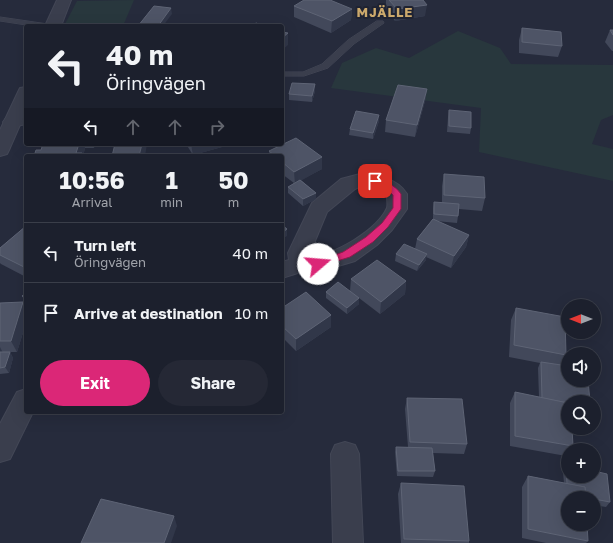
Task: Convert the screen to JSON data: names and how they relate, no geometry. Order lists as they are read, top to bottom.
{
  "districts": ["MJÄLLE"],
  "north": "left",
  "page": {
    "turn": ["40 m", "Öringvägen"],
    "eta": [
      "10:56",
      "Arrival",
      "1",
      "min",
      "50",
      "m"
    ],
    "list": [
      {
        "name": "Turn left",
        "note": "Öringvägen",
        "value": "40 m"
      },
      {
        "name": "Arrive at destination",
        "value": "10 m"
      }
    ],
    "map_buttons": ["+", "−"],
    "buttons": ["Exit", "Share"]
  }
}
